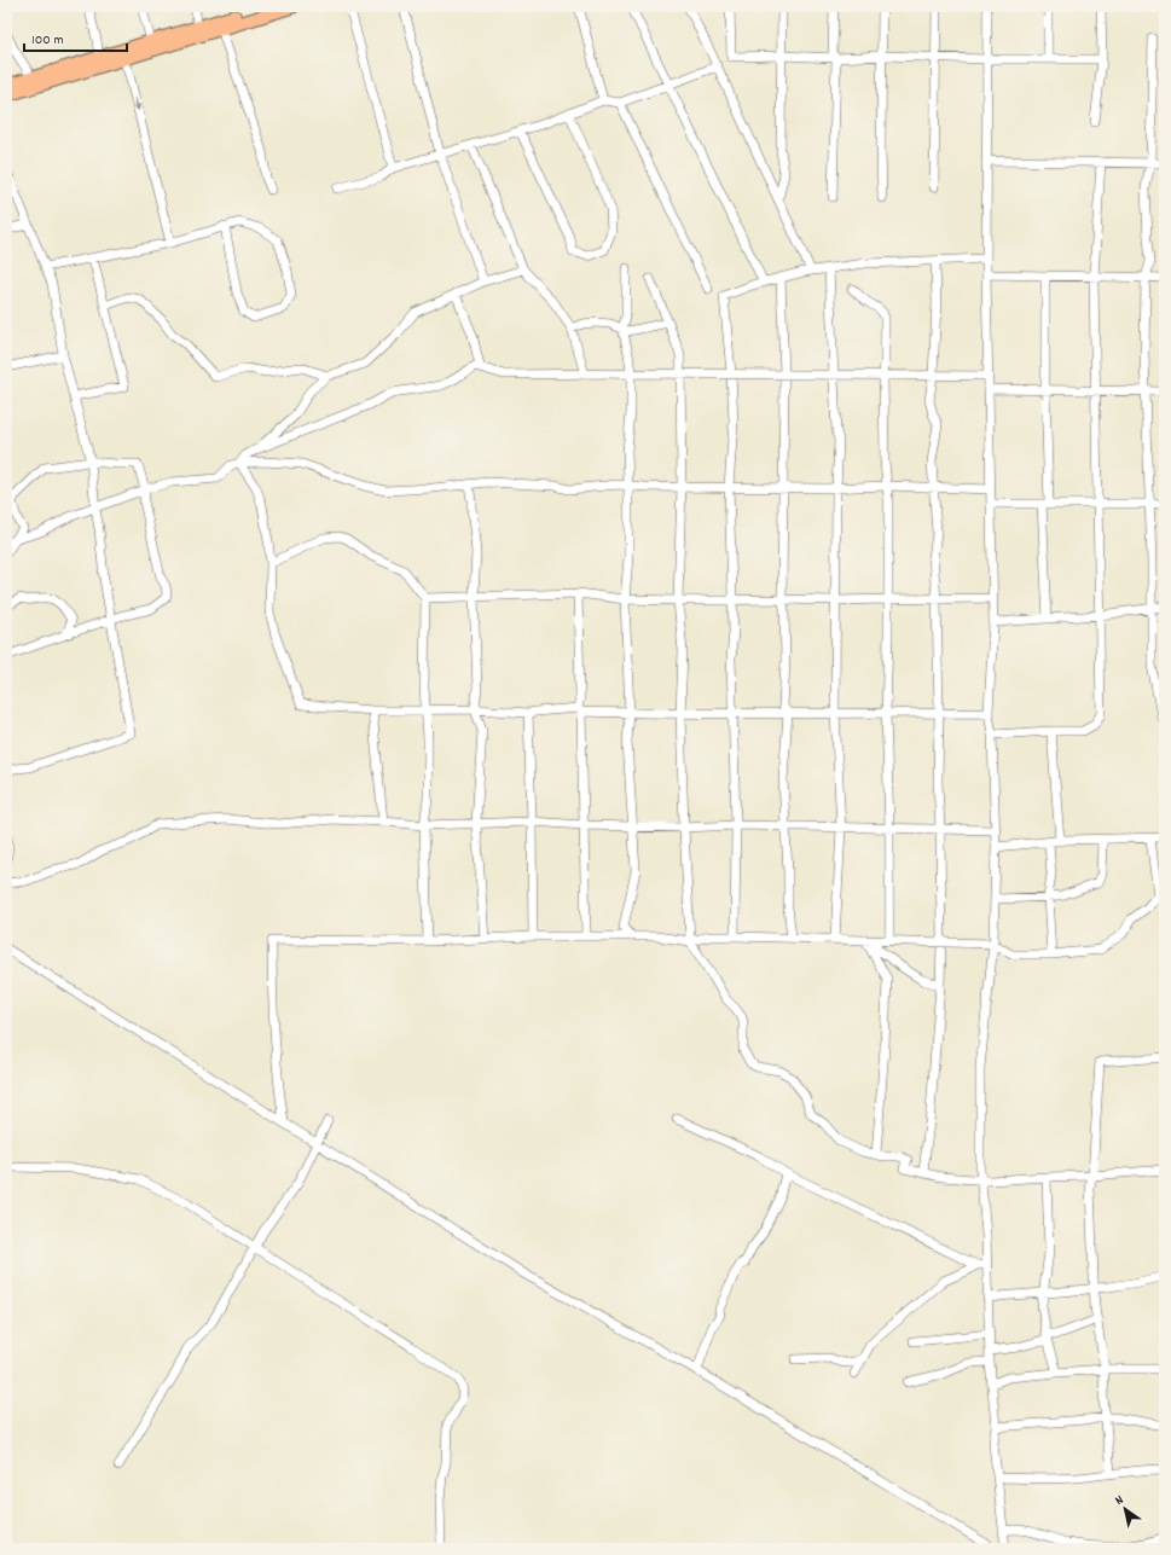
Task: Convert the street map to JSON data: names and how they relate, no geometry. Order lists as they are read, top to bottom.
{
  "scale_bar": "100 m",
  "north": "top left"
}
